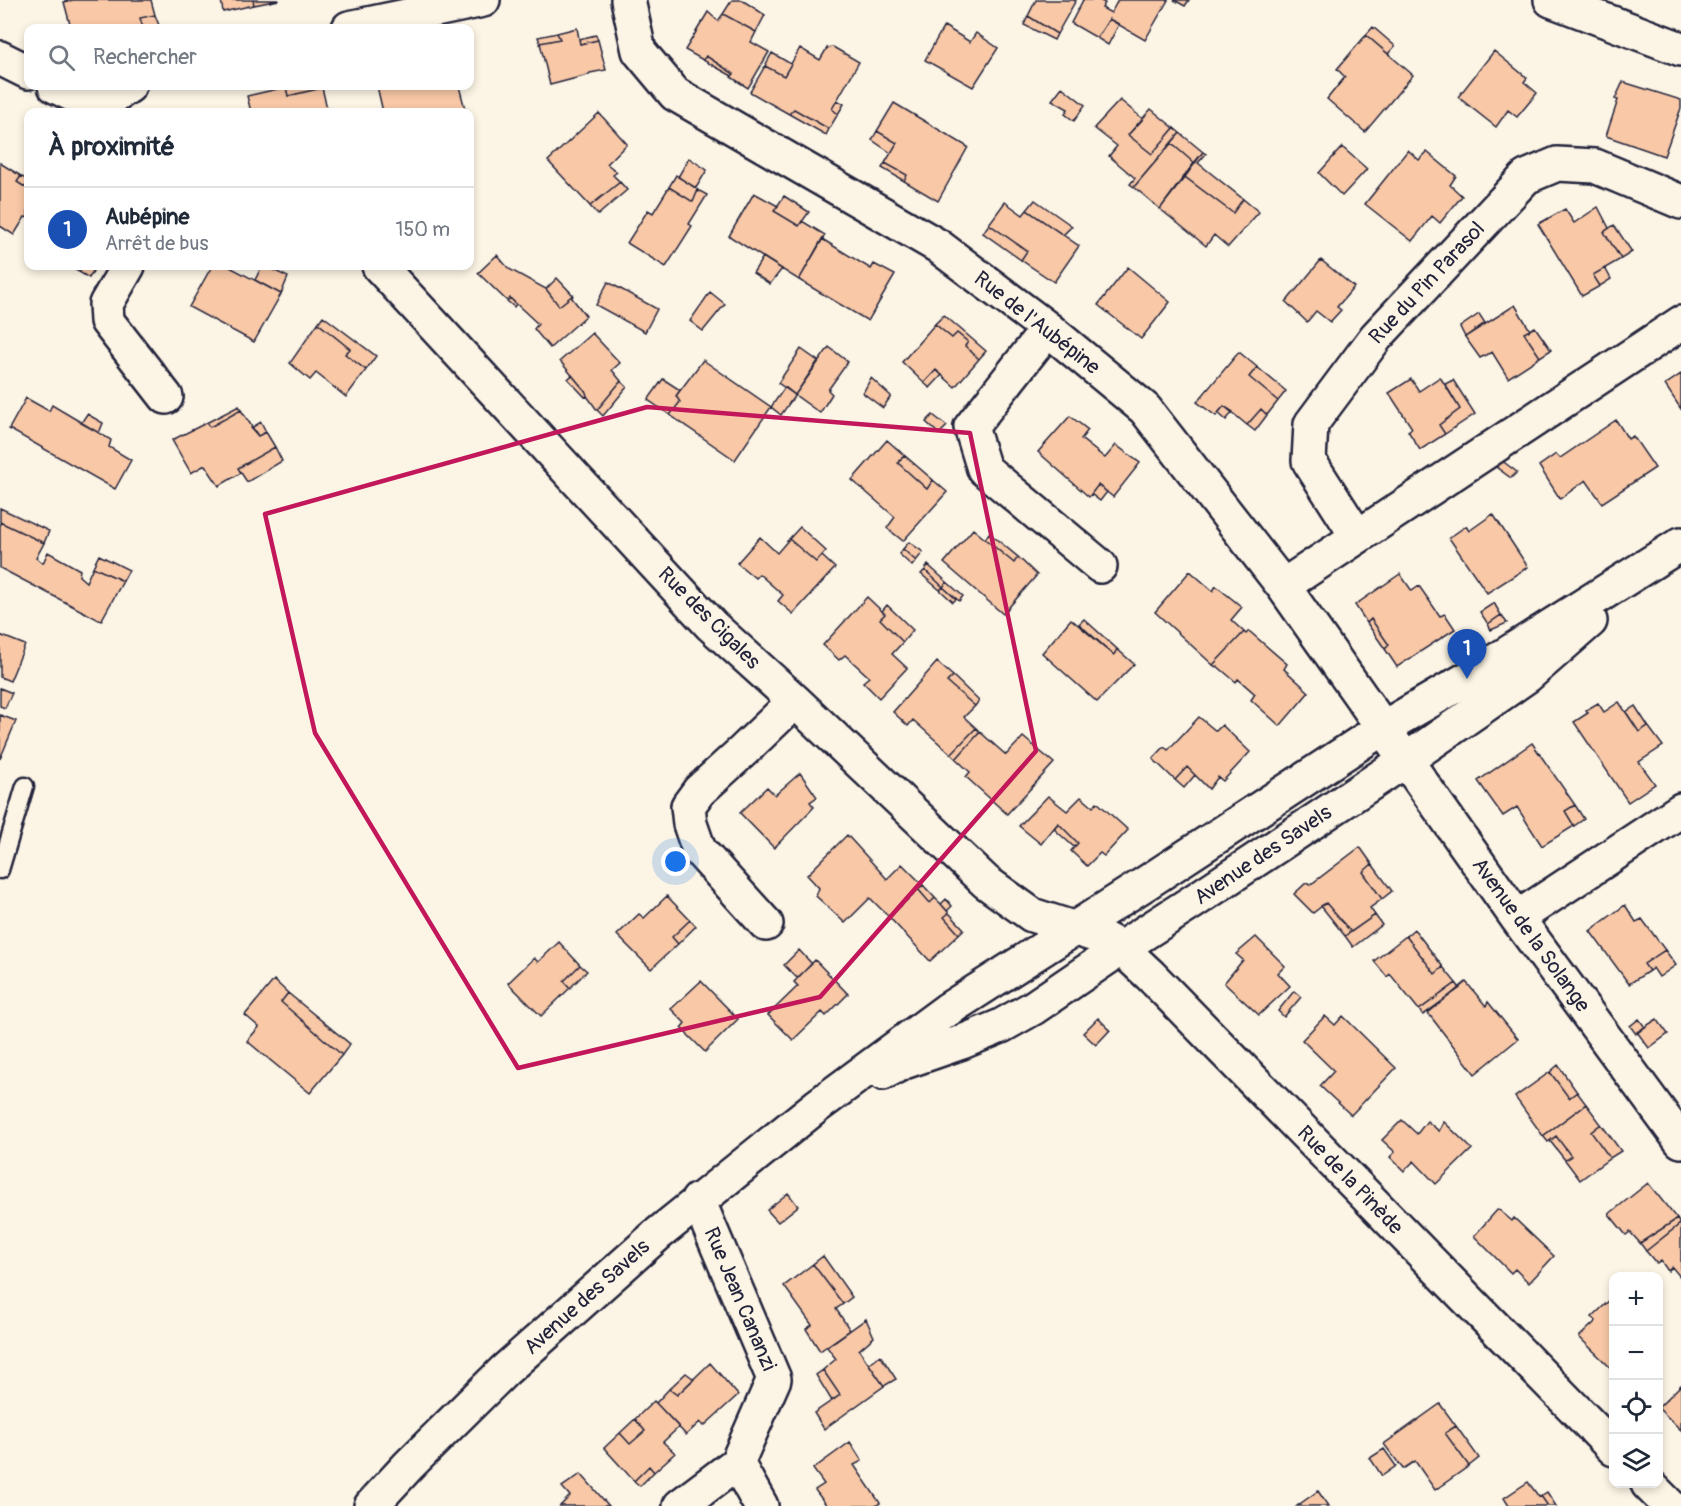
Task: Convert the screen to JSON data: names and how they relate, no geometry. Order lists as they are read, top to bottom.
{
  "streets": {
    "street": [
      "Rue du Pin Parasol",
      "Rue de l'Aubépine",
      "Rue des Cigales",
      "Avenue des Savels",
      "Avenue de la Solange",
      "Rue de la Pinède",
      "Rue Jean Cananzi"
    ]
  },
  "crossings": [
    ["Rue de l'Aubépine", "Avenue des Savels"],
    ["Rue de l'Aubépine", "Avenue de la Solange"],
    ["Rue des Cigales", "Avenue des Savels"],
    ["Rue des Cigales", "Rue de la Pinède"],
    ["Avenue des Savels", "Avenue de la Solange"],
    ["Avenue des Savels", "Rue de la Pinède"],
    ["Avenue des Savels", "Rue Jean Cananzi"]
  ],
  "page": {
    "search": "Rechercher",
    "heading": "À proximité",
    "list": [
      {
        "mark": "1",
        "name": "Aubépine",
        "note": "Arrêt de bus",
        "value": "150 m"
      }
    ],
    "pins": "1",
    "map_buttons": ["+", "−"]
  }
}
